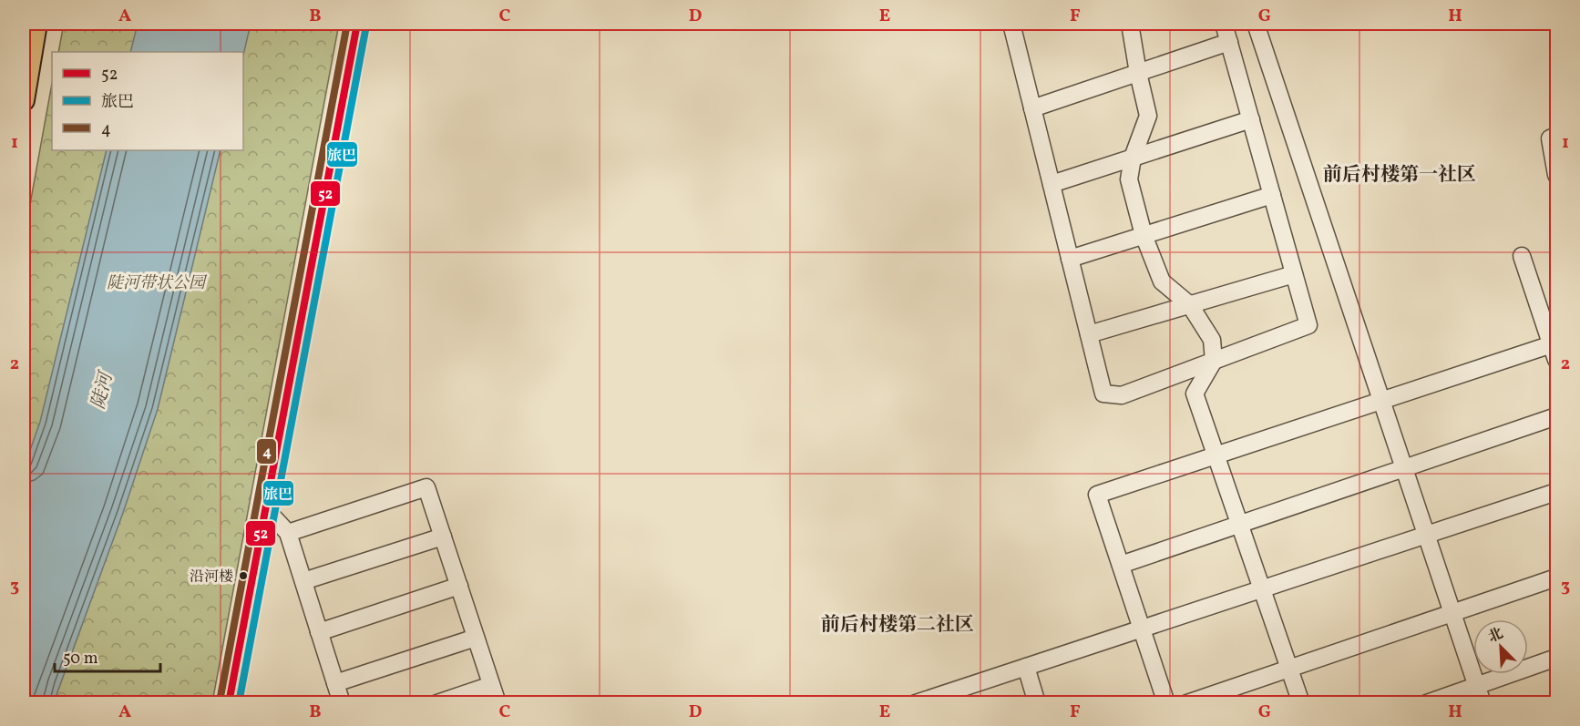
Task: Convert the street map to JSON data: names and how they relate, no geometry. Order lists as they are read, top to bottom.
{
  "districts": ["前后村楼第一社区", "前后村楼第二社区"],
  "water": ["陡河"],
  "parks": ["陡河带状公园"],
  "places": ["沿河楼"],
  "lines": ["transit line 52", "transit line 4", "transit line 旅巴"],
  "legend": ["52", "旅巴", "4"],
  "scale_bar": "50 m",
  "north": "top left",
  "grid": {
    "columns": [
      "A",
      "B",
      "C",
      "D",
      "E",
      "F",
      "G",
      "H"
    ],
    "rows": ["1", "2", "3"]
  }
}
